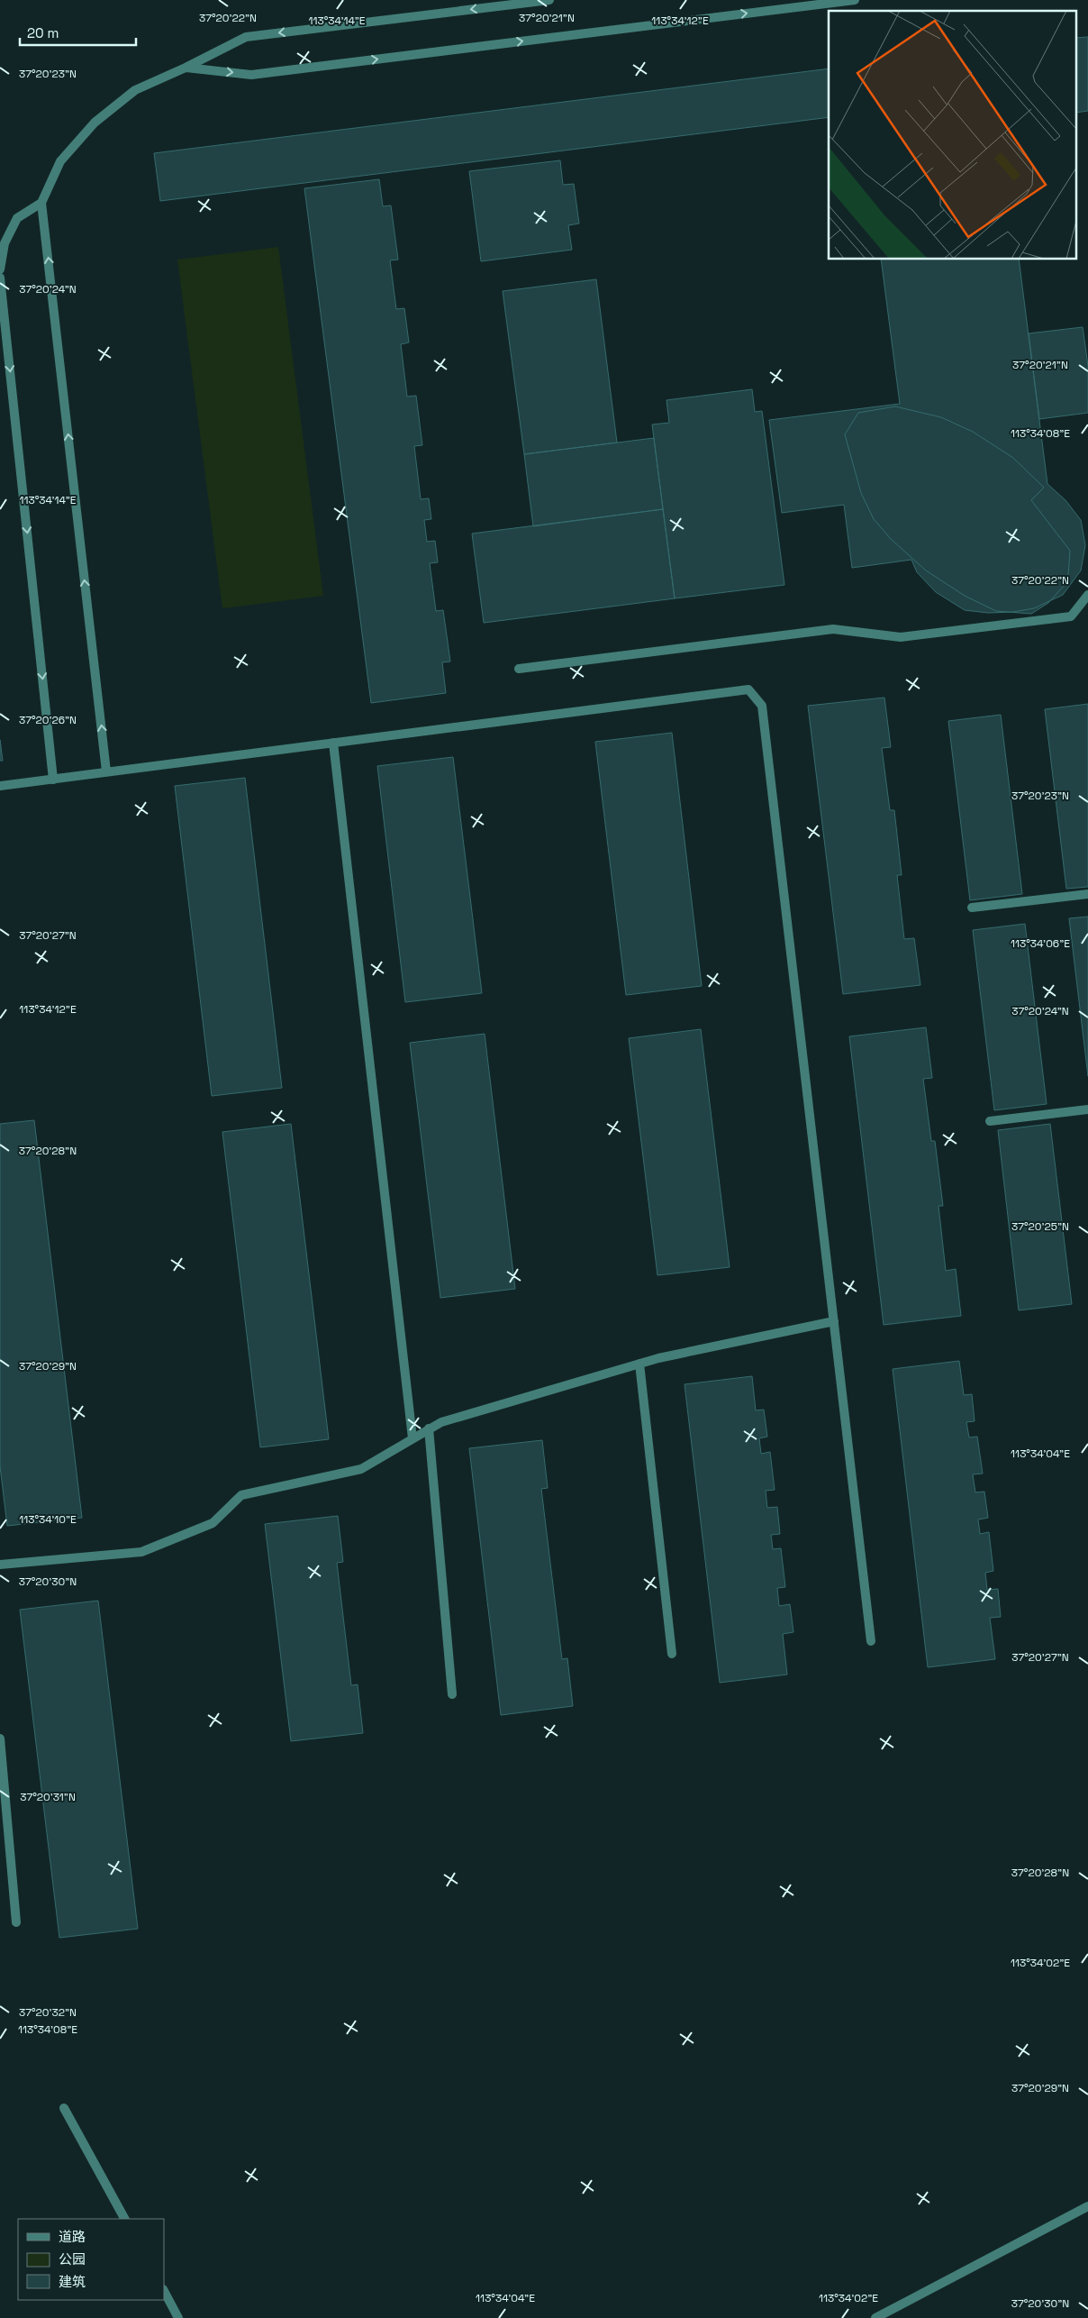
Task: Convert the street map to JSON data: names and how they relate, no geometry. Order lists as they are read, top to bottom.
{
  "legend": ["道路", "公园", "建筑"],
  "scale_bar": "20 m",
  "coordinates": [
    "37°20'22\"N",
    "37°20'21\"N",
    "113°34'12\"E",
    "113°34'14\"E",
    "37°20'23\"N",
    "37°20'24\"N",
    "113°34'08\"E",
    "37°20'26\"N",
    "37°20'27\"N",
    "113°34'06\"E",
    "37°20'28\"N",
    "37°20'25\"N",
    "37°20'29\"N",
    "113°34'04\"E",
    "113°34'10\"E",
    "37°20'30\"N",
    "37°20'31\"N",
    "113°34'02\"E",
    "37°20'32\"N"
  ]
}
